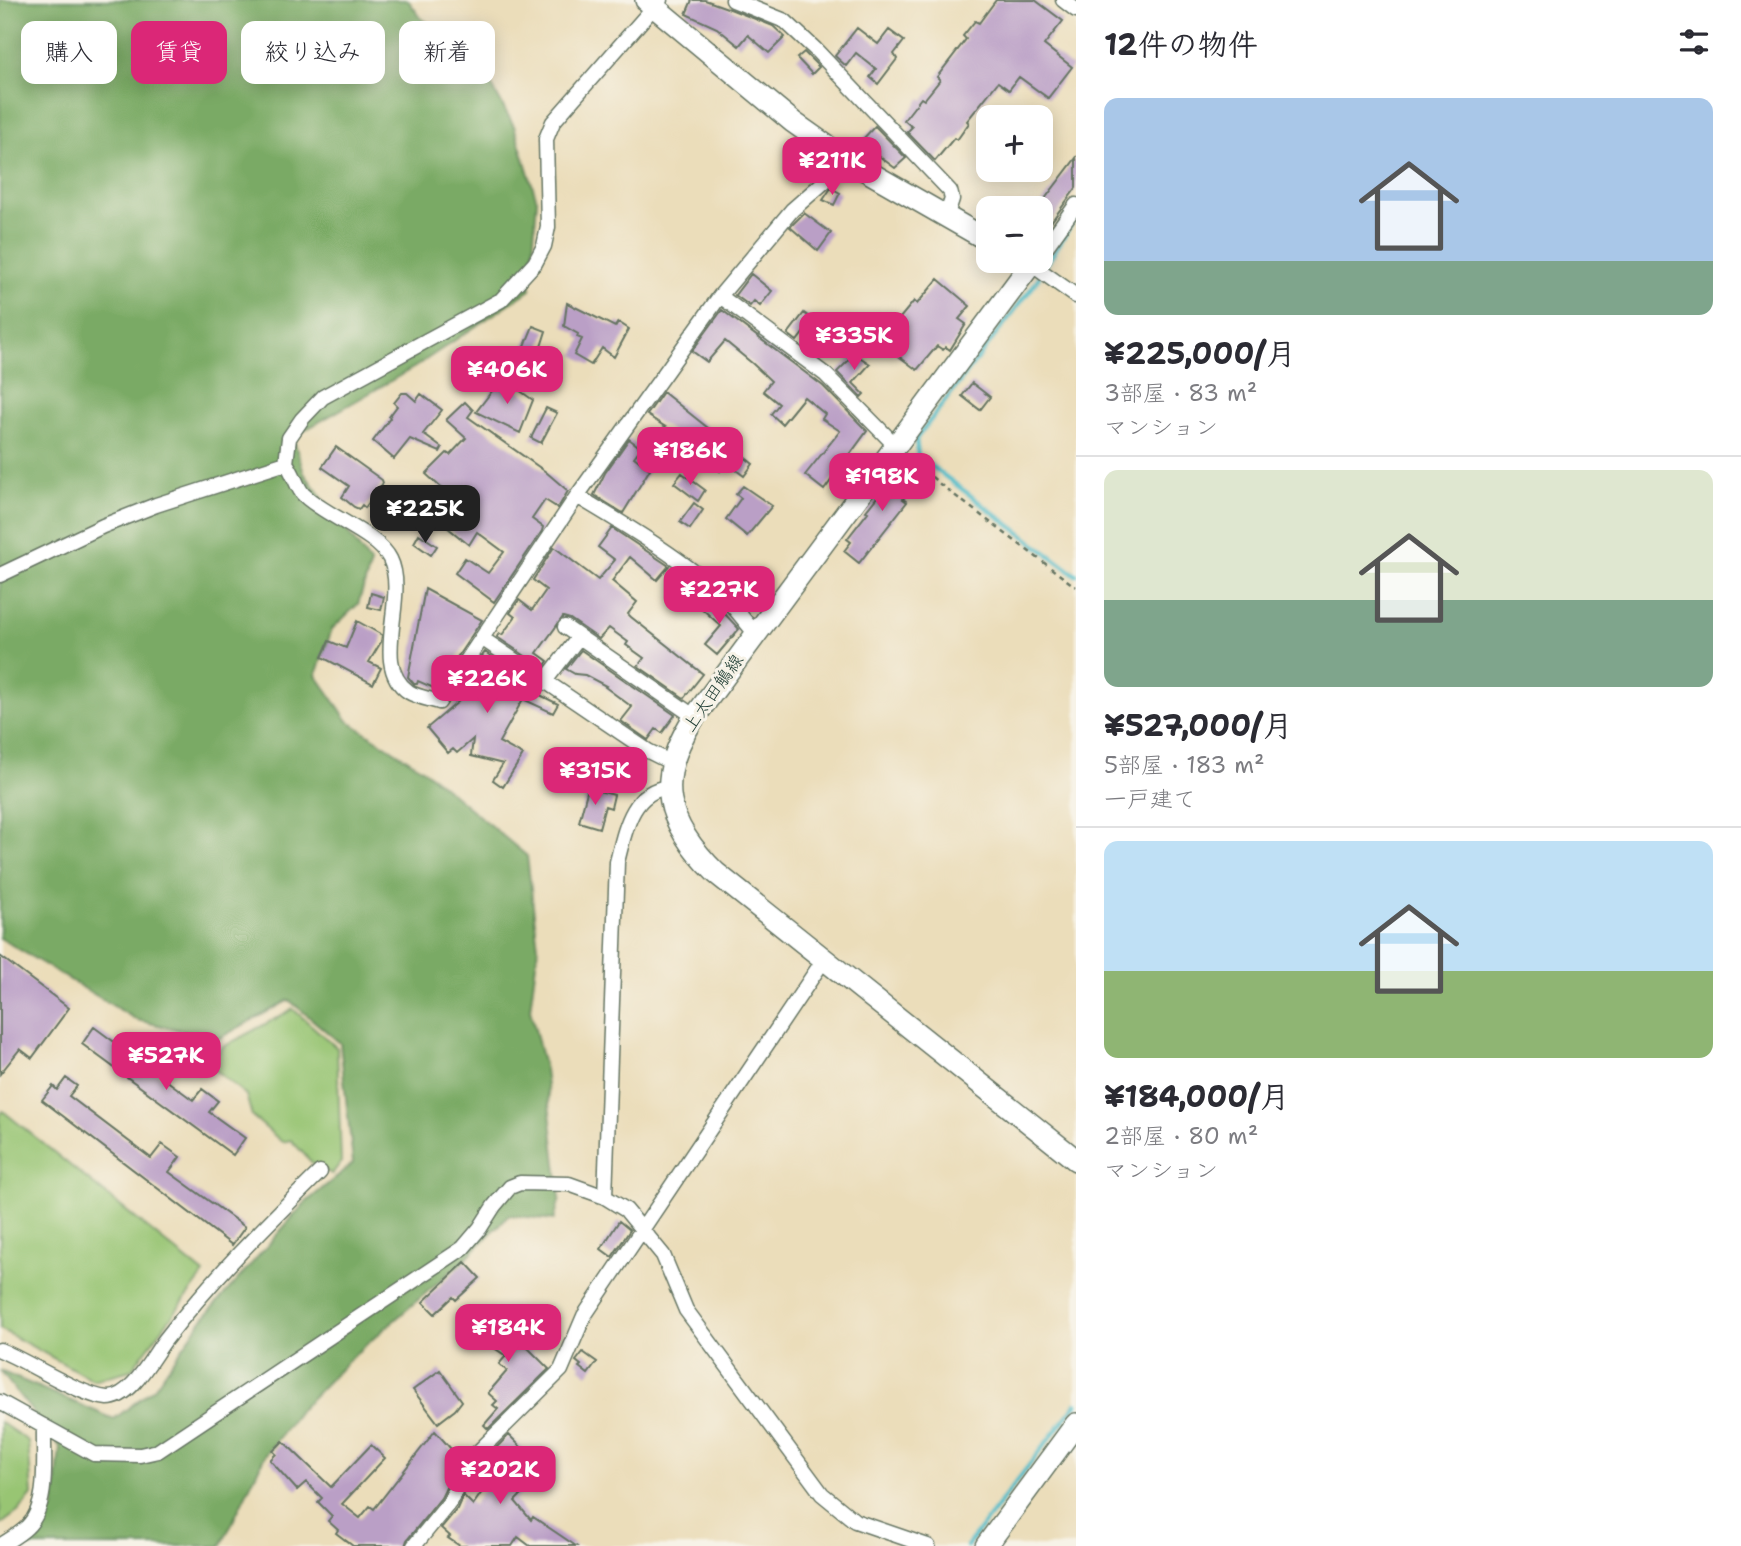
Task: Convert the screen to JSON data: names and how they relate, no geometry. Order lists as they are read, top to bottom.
{
  "streets": {
    "main road": ["上太田鵤線"]
  },
  "page": {
    "heading": "12件の物件",
    "chip": [
      "購入",
      "賃貸",
      "絞り込み",
      "新着"
    ],
    "list": [
      {
        "name": "¥225,000/月",
        "note": "3部屋 · 83 m² · マンション"
      },
      {
        "name": "¥527,000/月",
        "note": "5部屋 · 183 m² · 一戸建て"
      },
      {
        "name": "¥184,000/月",
        "note": "2部屋 · 80 m² · マンション"
      }
    ],
    "map_buttons": ["+", "−"],
    "price": [
      "¥211K",
      "¥335K",
      "¥406K",
      "¥186K",
      "¥198K",
      "¥225K",
      "¥227K",
      "¥226K",
      "¥315K",
      "¥527K",
      "¥184K",
      "¥202K"
    ]
  }
}
